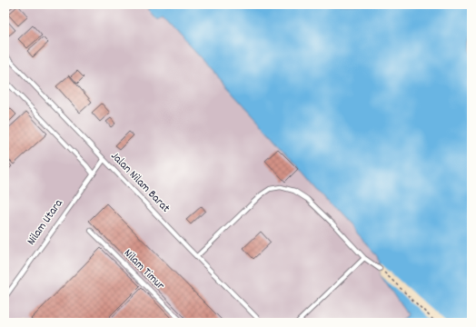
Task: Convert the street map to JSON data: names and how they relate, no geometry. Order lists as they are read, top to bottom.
{
  "streets": {
    "lane": ["Jalan Nilam Barat", "Nilam Utara", "Nilam Timur"]
  },
  "crossings": [
    ["Jalan Nilam Barat", "Nilam Utara"]
  ]
}
